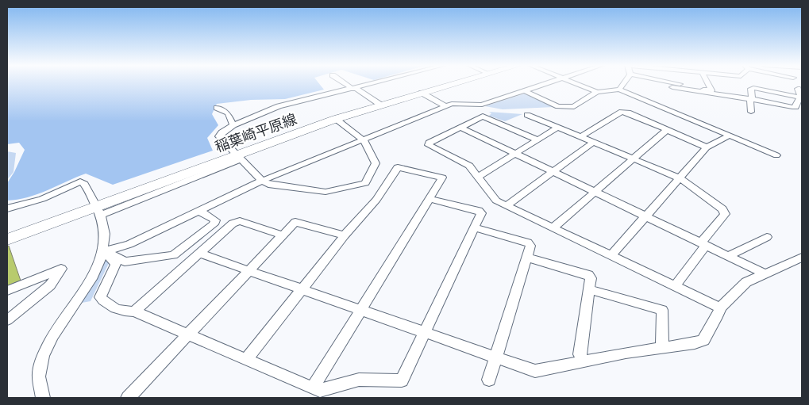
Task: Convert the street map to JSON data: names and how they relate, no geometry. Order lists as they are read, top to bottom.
{
  "streets": {
    "main road": ["稲葉崎平原線"]
  }
}
